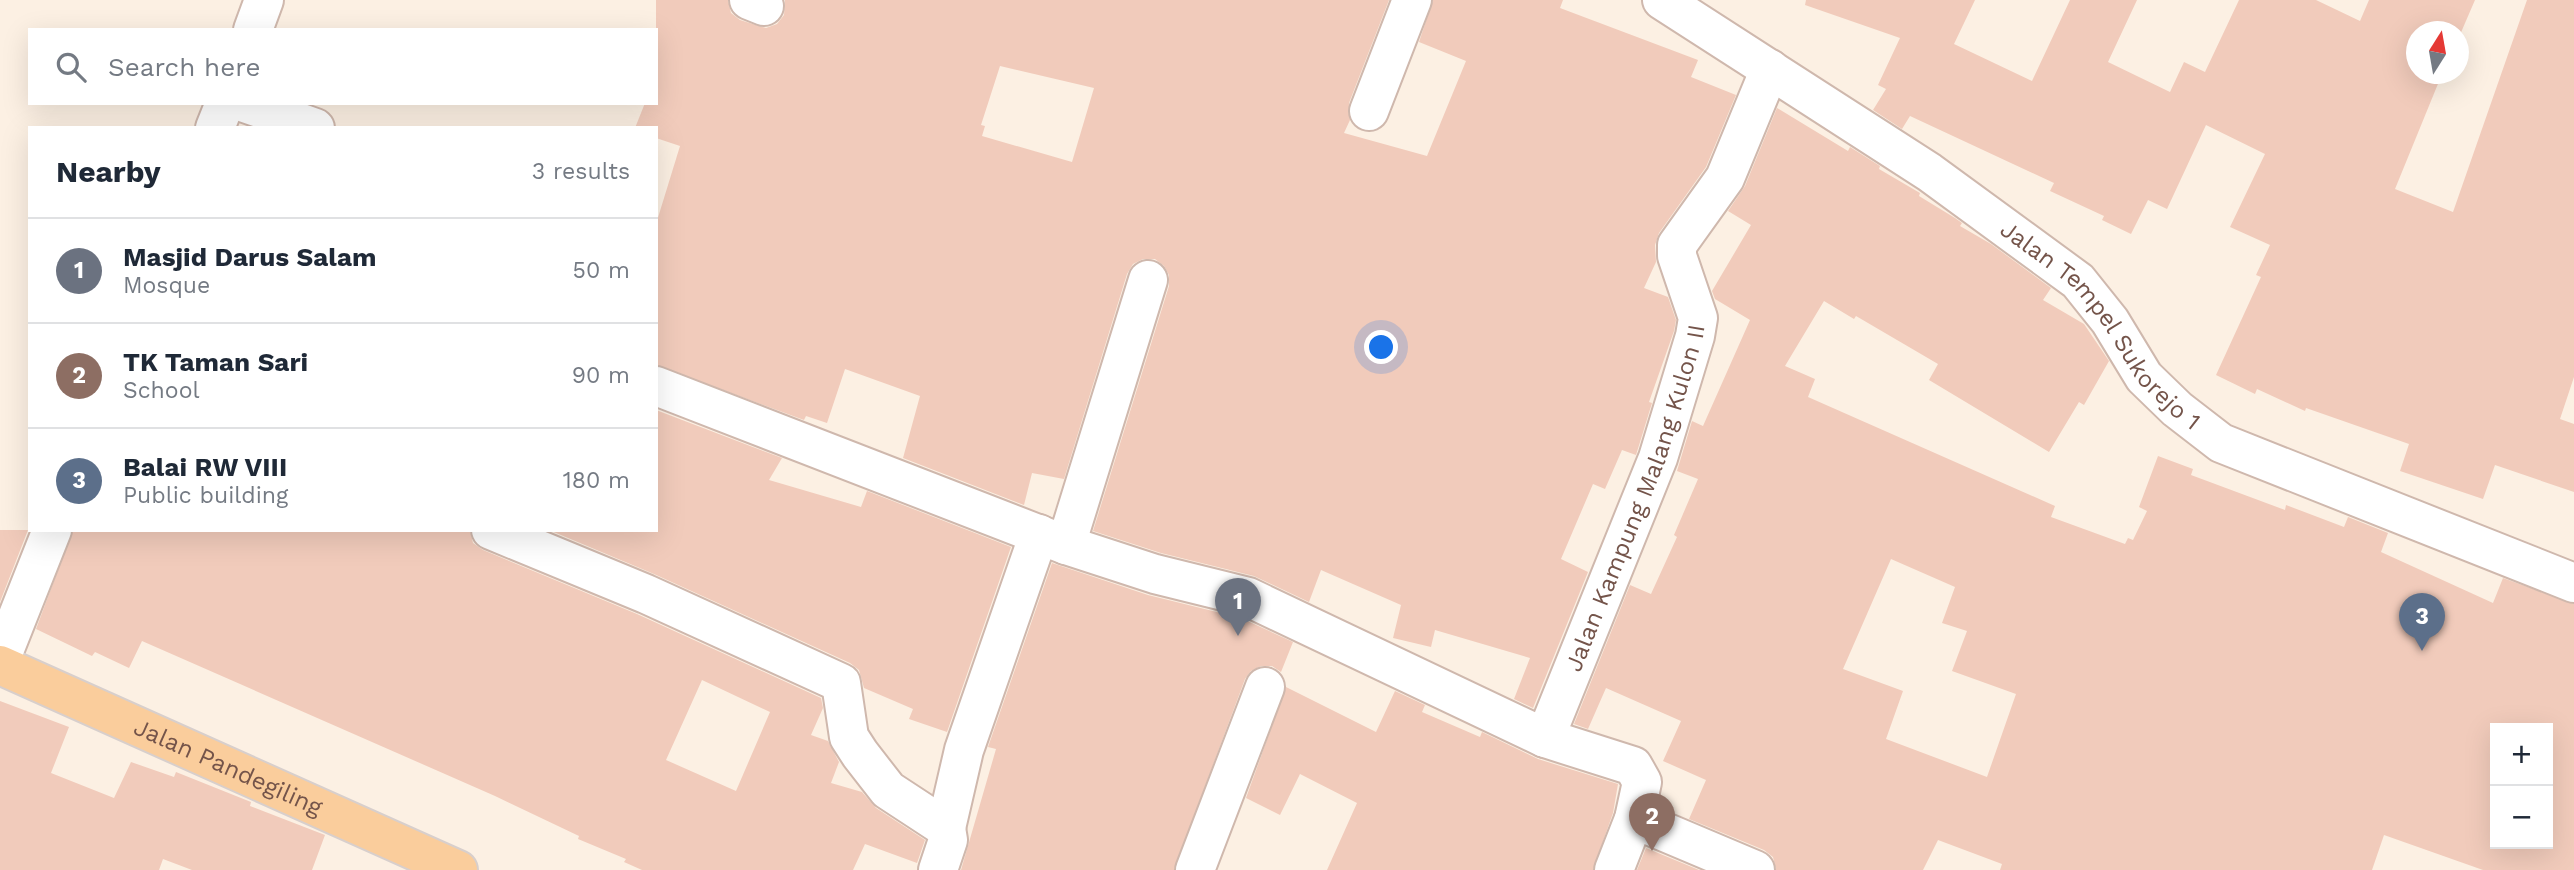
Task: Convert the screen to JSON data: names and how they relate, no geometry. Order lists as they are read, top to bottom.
{
  "streets": {
    "main road": ["Jalan Pandegiling"],
    "street": ["Jalan Tempel Sukorejo 1", "Jalan Kampung Malang Kulon II"]
  },
  "crossings": [
    ["Jalan Tempel Sukorejo 1", "Jalan Kampung Malang Kulon II"]
  ],
  "north": "top",
  "page": {
    "search": "Search here",
    "heading": ["Nearby", "3 results"],
    "list": [
      {
        "mark": "1",
        "name": "Masjid Darus Salam",
        "note": "Mosque",
        "value": "50 m"
      },
      {
        "mark": "2",
        "name": "TK Taman Sari",
        "note": "School",
        "value": "90 m"
      },
      {
        "mark": "3",
        "name": "Balai RW VIII",
        "note": "Public building",
        "value": "180 m"
      }
    ],
    "pins": ["1", "3", "2"],
    "map_buttons": ["+", "−"]
  }
}
